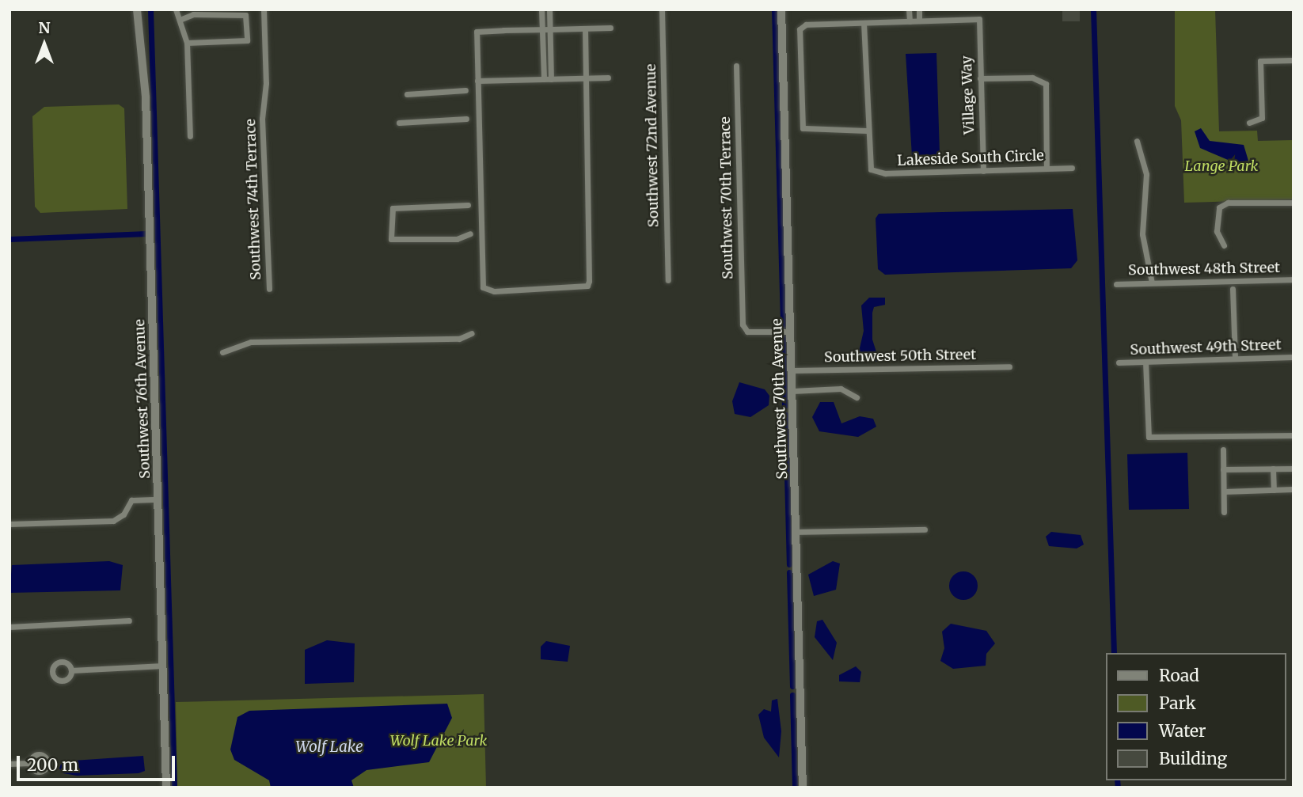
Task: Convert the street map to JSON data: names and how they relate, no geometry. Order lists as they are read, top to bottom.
{
  "streets": {
    "street": [
      "Village Way",
      "Southwest 72nd Avenue",
      "Lakeside South Circle",
      "Southwest 70th Terrace",
      "Southwest 74th Terrace",
      "Southwest 48th Street",
      "Southwest 49th Street",
      "Southwest 50th Street",
      "Southwest 76th Avenue",
      "Southwest 70th Avenue"
    ]
  },
  "crossings": [
    ["Village Way", "Lakeside South Circle"],
    ["Southwest 70th Terrace", "Southwest 70th Avenue"],
    ["Southwest 50th Street", "Southwest 70th Avenue"]
  ],
  "water": ["Wolf Lake"],
  "parks": ["Lange Park", "Wolf Lake Park"],
  "legend": [
    "Road",
    "Park",
    "Water",
    "Building"
  ],
  "scale_bar": "200 m",
  "north": "top"
}
